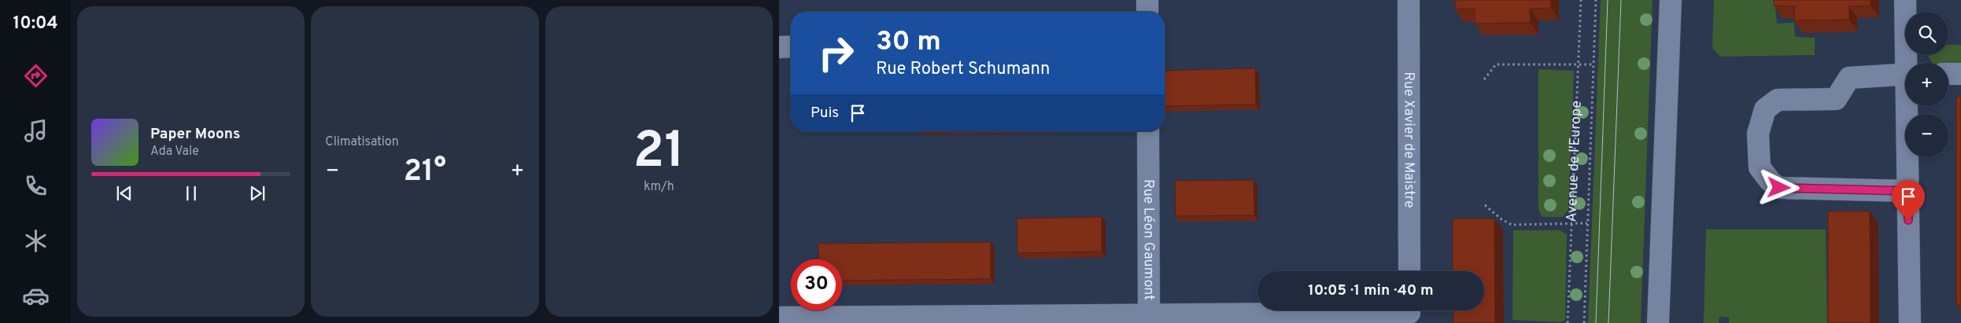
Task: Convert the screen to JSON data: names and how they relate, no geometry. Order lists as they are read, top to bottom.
{
  "streets": {
    "street": ["Rue Xavier de Maistre", "Rue Léon Gaumont"],
    "path": ["Avenue de l'Europe"]
  },
  "page": {
    "tabs": "10:04",
    "tile": [
      "Climatisation",
      ["21", "km/h"]
    ],
    "map_buttons": ["+", "−"],
    "turn": ["30 m", "Rue Robert Schumann"],
    "then": "Puis",
    "song": ["Paper Moons", "Ada Vale"],
    "heat": ["−", "21°", "+"],
    "limit": "30",
    "trip": "10:05 · 1 min · 40 m"
  }
}
